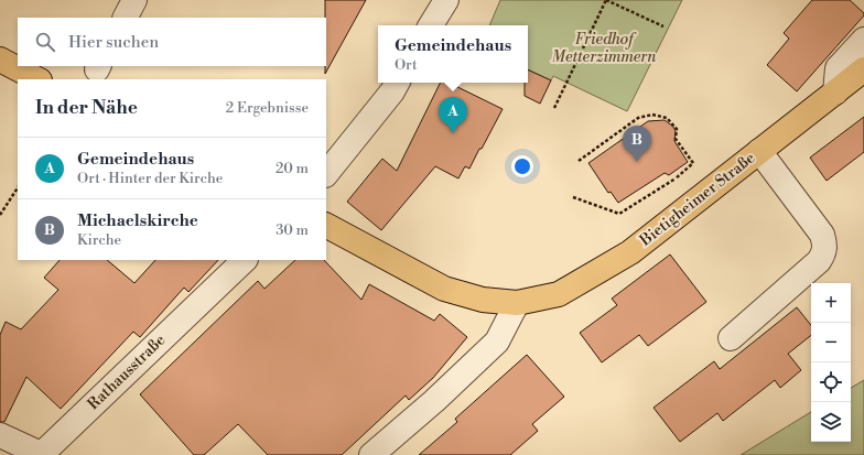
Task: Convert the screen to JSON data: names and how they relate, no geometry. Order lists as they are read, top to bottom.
{
  "streets": {
    "main road": ["Bietigheimer Straße"],
    "street": ["Rathausstraße"]
  },
  "parks": ["Friedhof Metterzimmern"],
  "page": {
    "search": "Hier suchen",
    "popup": ["Gemeindehaus", "Ort"],
    "heading": ["In der Nähe", "2 Ergebnisse"],
    "pins": ["A", "B"],
    "list": [
      {
        "mark": "A",
        "name": "Gemeindehaus",
        "note": "Ort · Hinter der Kirche",
        "value": "20 m"
      },
      {
        "mark": "B",
        "name": "Michaelskirche",
        "note": "Kirche",
        "value": "30 m"
      }
    ],
    "map_buttons": ["+", "−"]
  }
}
